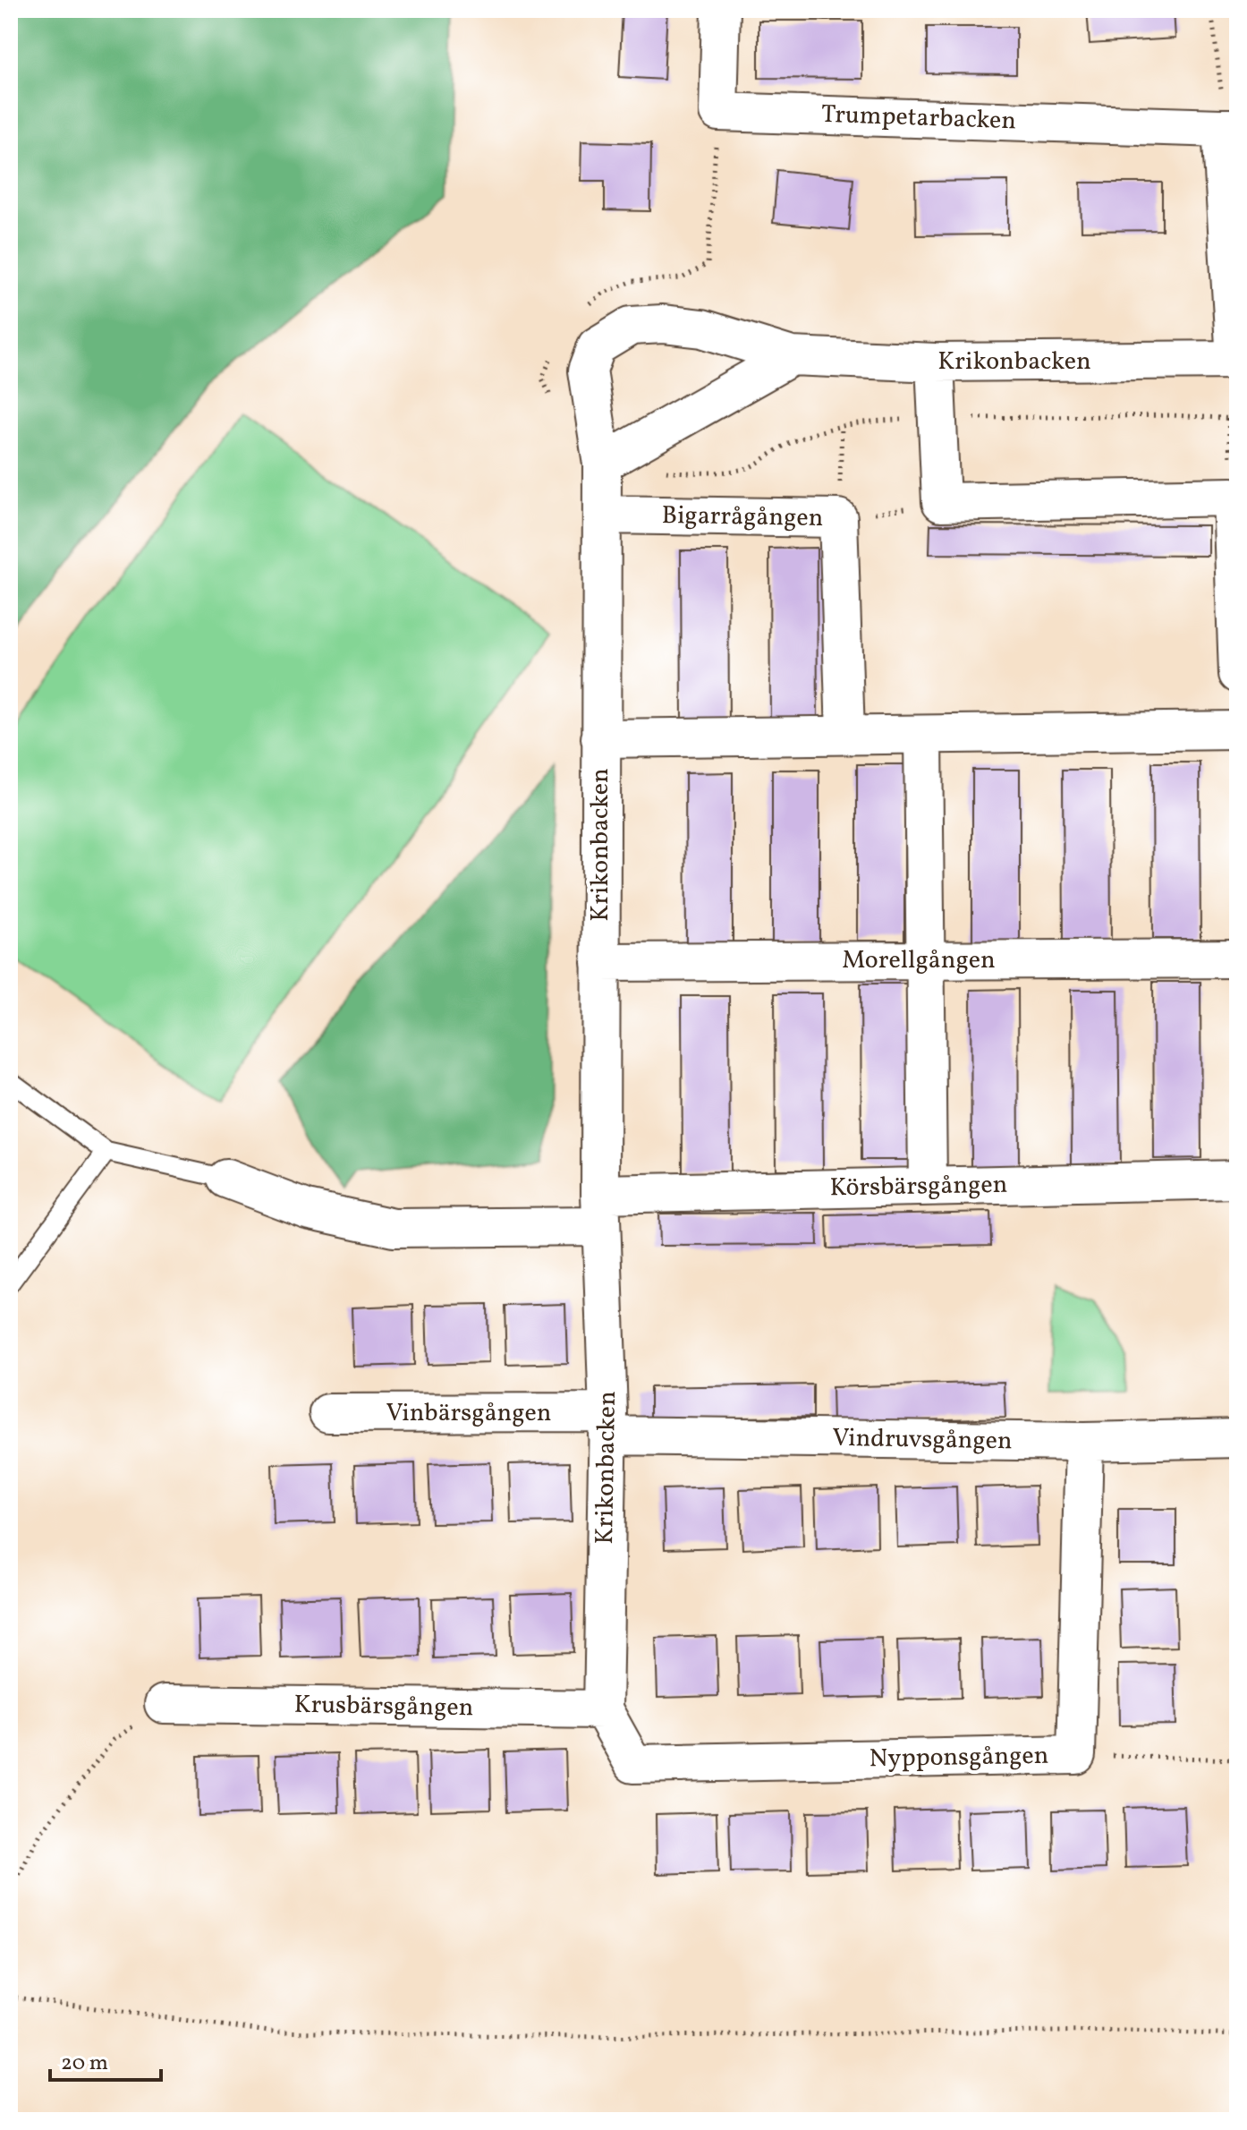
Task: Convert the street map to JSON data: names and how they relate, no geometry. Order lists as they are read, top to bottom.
{
  "streets": {
    "street": [
      "Trumpetarbacken",
      "Krikonbacken",
      "Bigarrågången",
      "Morellgången",
      "Körsbärsgången",
      "Vinbärsgången",
      "Vindruvsgången",
      "Krusbärsgången",
      "Nypponsgången"
    ]
  },
  "crossings": [
    ["Krikonbacken", "Bigarrågången"],
    ["Krikonbacken", "Morellgången"],
    ["Krikonbacken", "Körsbärsgången"],
    ["Krikonbacken", "Vinbärsgången"],
    ["Krikonbacken", "Vindruvsgången"],
    ["Krikonbacken", "Krusbärsgången"],
    ["Krikonbacken", "Nypponsgången"],
    ["Vinbärsgången", "Vindruvsgången"],
    ["Vindruvsgången", "Nypponsgången"],
    ["Krusbärsgången", "Nypponsgången"]
  ],
  "scale_bar": "20 m"
}
